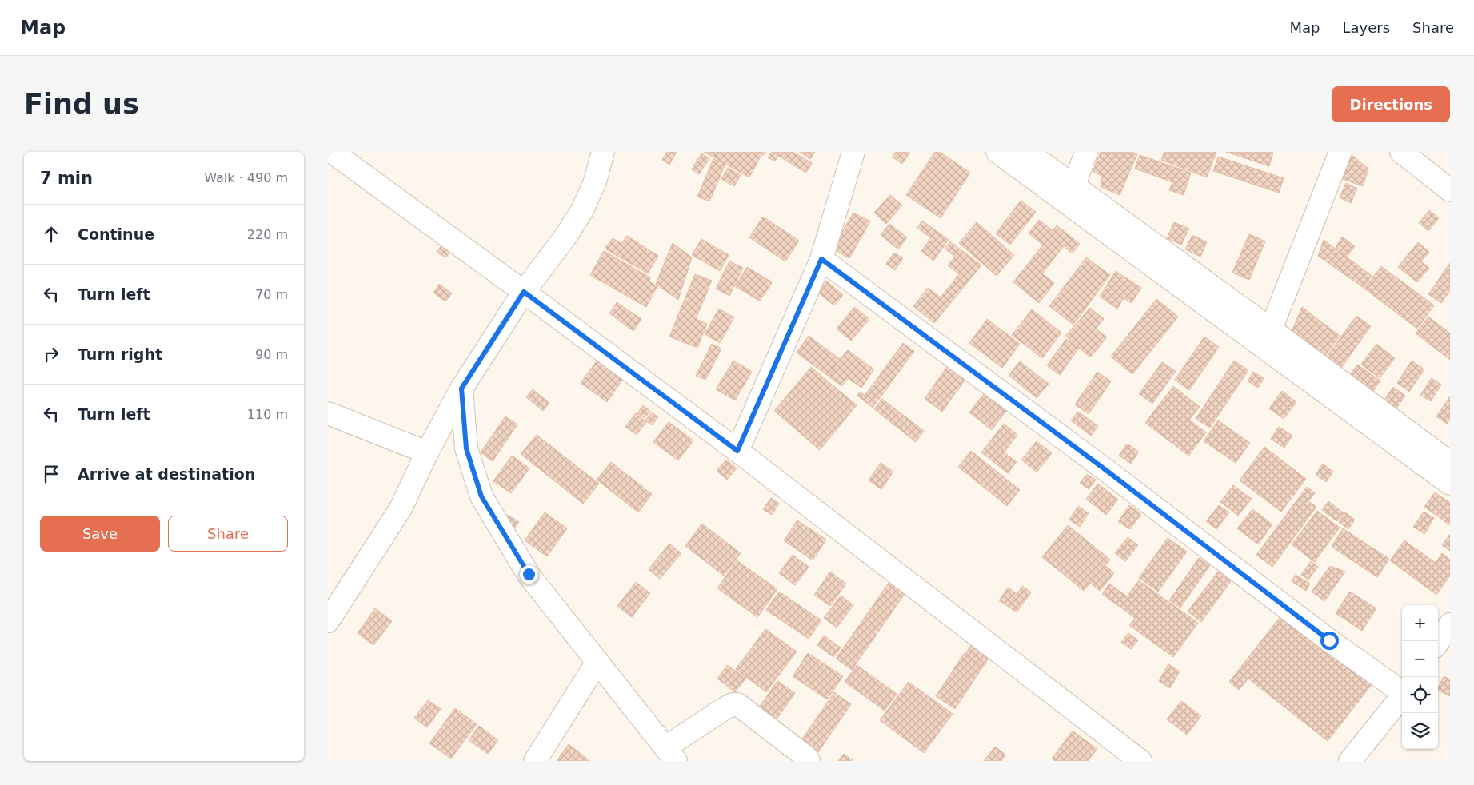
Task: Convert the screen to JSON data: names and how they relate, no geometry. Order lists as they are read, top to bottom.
{
  "page": {
    "header": "Map",
    "nav": ["Map", "Layers", "Share"],
    "buttons": [
      "Directions",
      ["Save", "Share"]
    ],
    "title": "Find us",
    "heading": ["7 min", "Walk · 490 m"],
    "list": [
      ["Continue", "220 m"],
      ["Turn left", "70 m"],
      ["Turn right", "90 m"],
      ["Turn left", "110 m"],
      "Arrive at destination"
    ],
    "map_buttons": ["+", "−"]
  }
}
